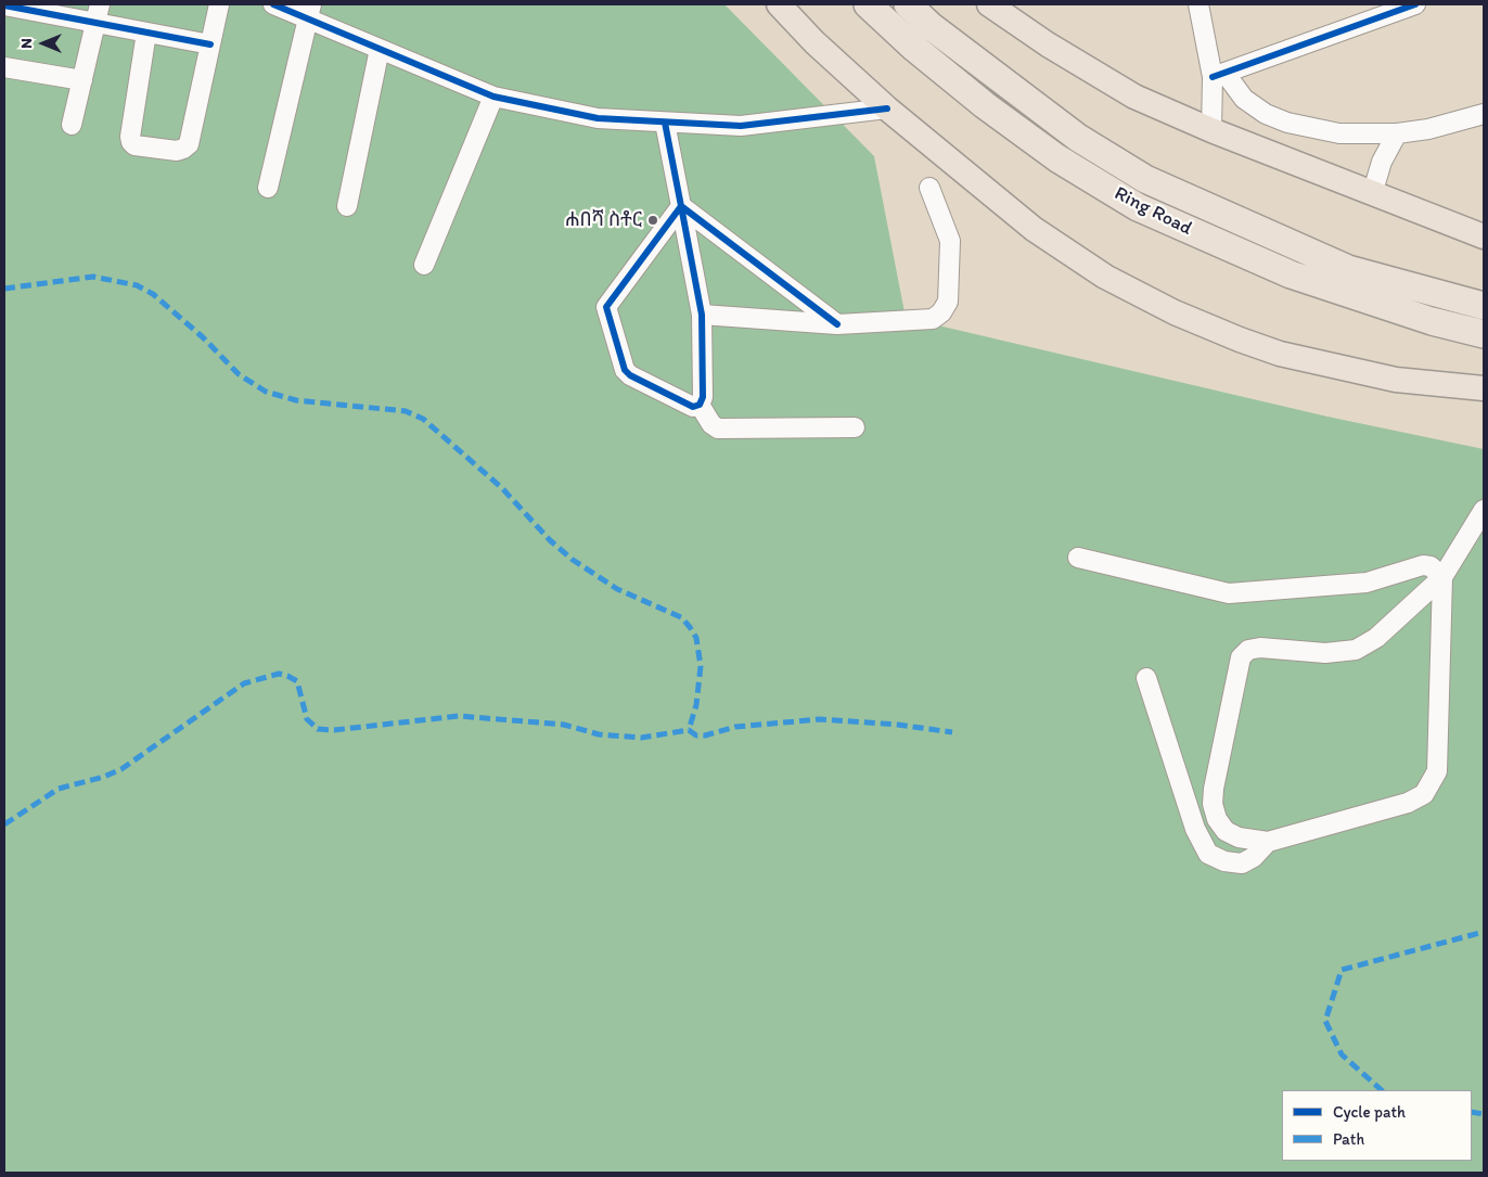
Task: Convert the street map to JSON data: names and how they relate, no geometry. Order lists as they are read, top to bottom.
{
  "streets": {
    "highway": ["Ring Road"]
  },
  "places": ["ሐበሻ ስቶር"],
  "legend": ["Cycle path", "Path"],
  "north": "left"
}
